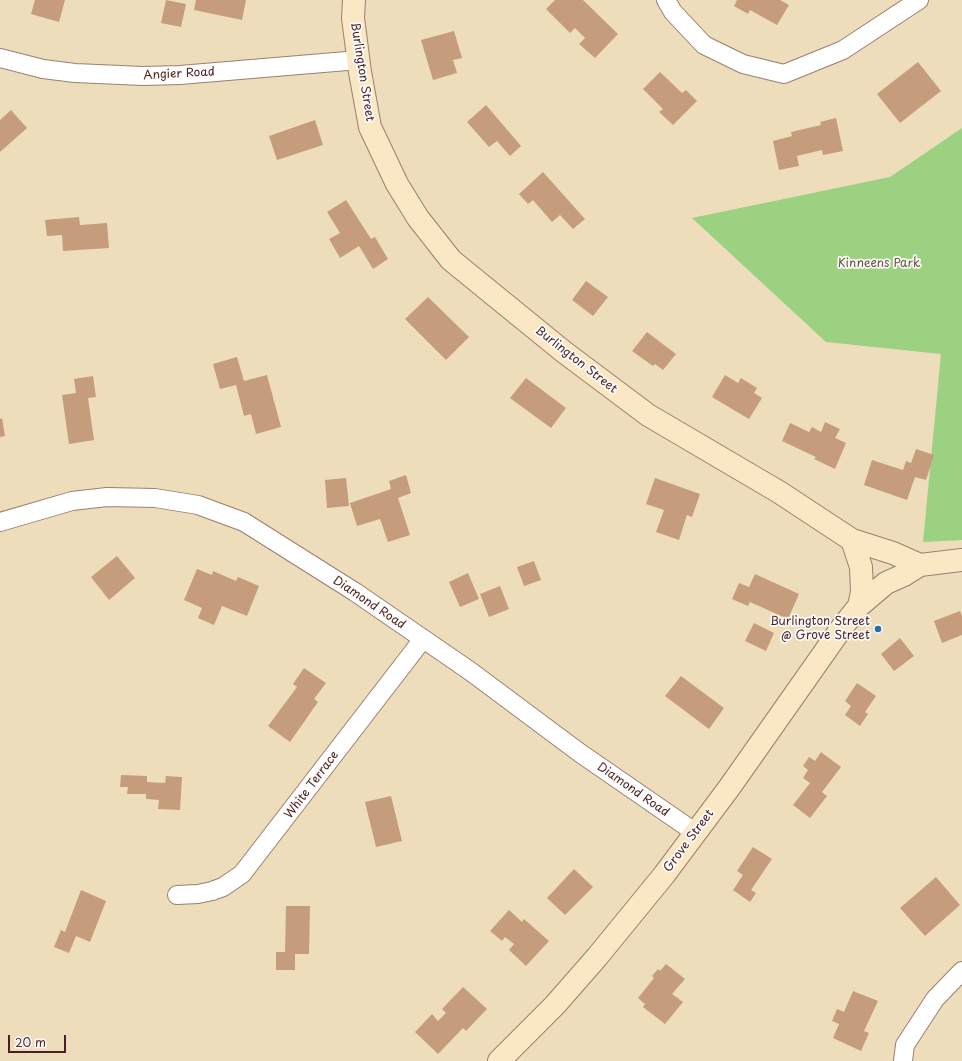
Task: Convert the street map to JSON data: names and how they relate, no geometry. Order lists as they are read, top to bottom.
{
  "streets": {
    "street": [
      "Burlington Street",
      "Angier Road",
      "Diamond Road",
      "White Terrace",
      "Grove Street"
    ]
  },
  "crossings": [
    ["Burlington Street", "Angier Road"],
    ["Burlington Street", "Grove Street"],
    ["Diamond Road", "White Terrace"],
    ["Diamond Road", "Grove Street"]
  ],
  "parks": ["Kinneens Park"],
  "places": ["Burlington Street @ Grove Street"],
  "scale_bar": "20 m"
}
